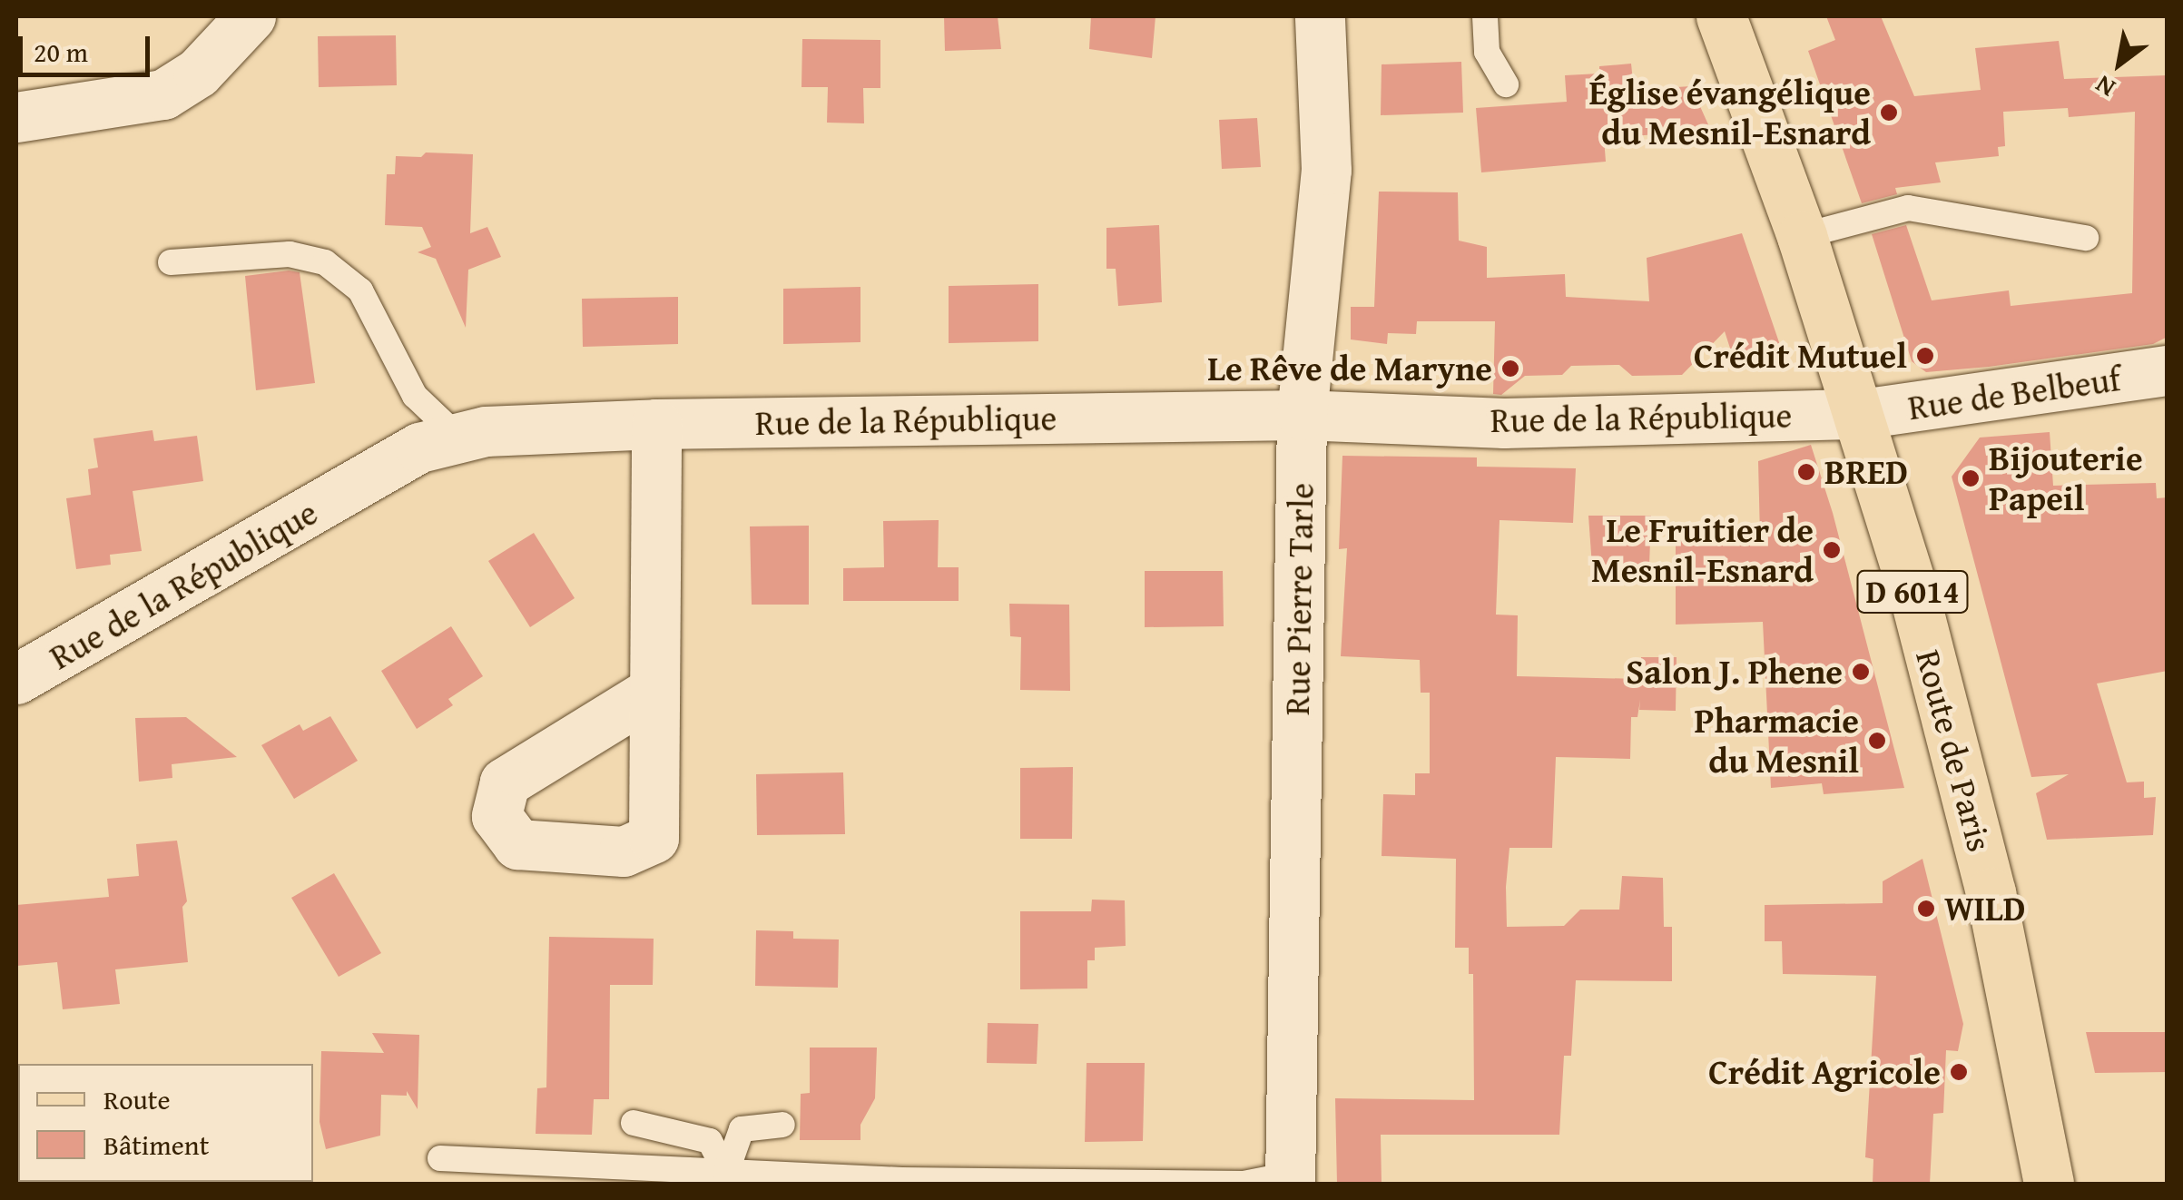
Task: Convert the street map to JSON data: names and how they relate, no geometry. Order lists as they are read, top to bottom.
{
  "streets": {
    "main road": ["D 6014", "Route de Paris"],
    "street": ["Rue de Belbeuf", "Rue de la République", "Rue Pierre Tarle"]
  },
  "crossings": [
    ["Rue de Belbeuf", "Rue de la République"],
    ["Rue de Belbeuf", "Route de Paris"],
    ["Rue de la République", "Rue Pierre Tarle"],
    ["Rue de la République", "Route de Paris"]
  ],
  "places": [
    "Église évangélique du Mesnil-Esnard",
    "Crédit Mutuel",
    "Le Rêve de Maryne",
    "BRED",
    "Bijouterie Papeil",
    "Le Fruitier de Mesnil-Esnard",
    "Salon J. Phene",
    "Pharmacie du Mesnil",
    "WILD",
    "Crédit Agricole"
  ],
  "legend": ["Route", "Bâtiment"],
  "scale_bar": "20 m",
  "north": "bottom left"
}
